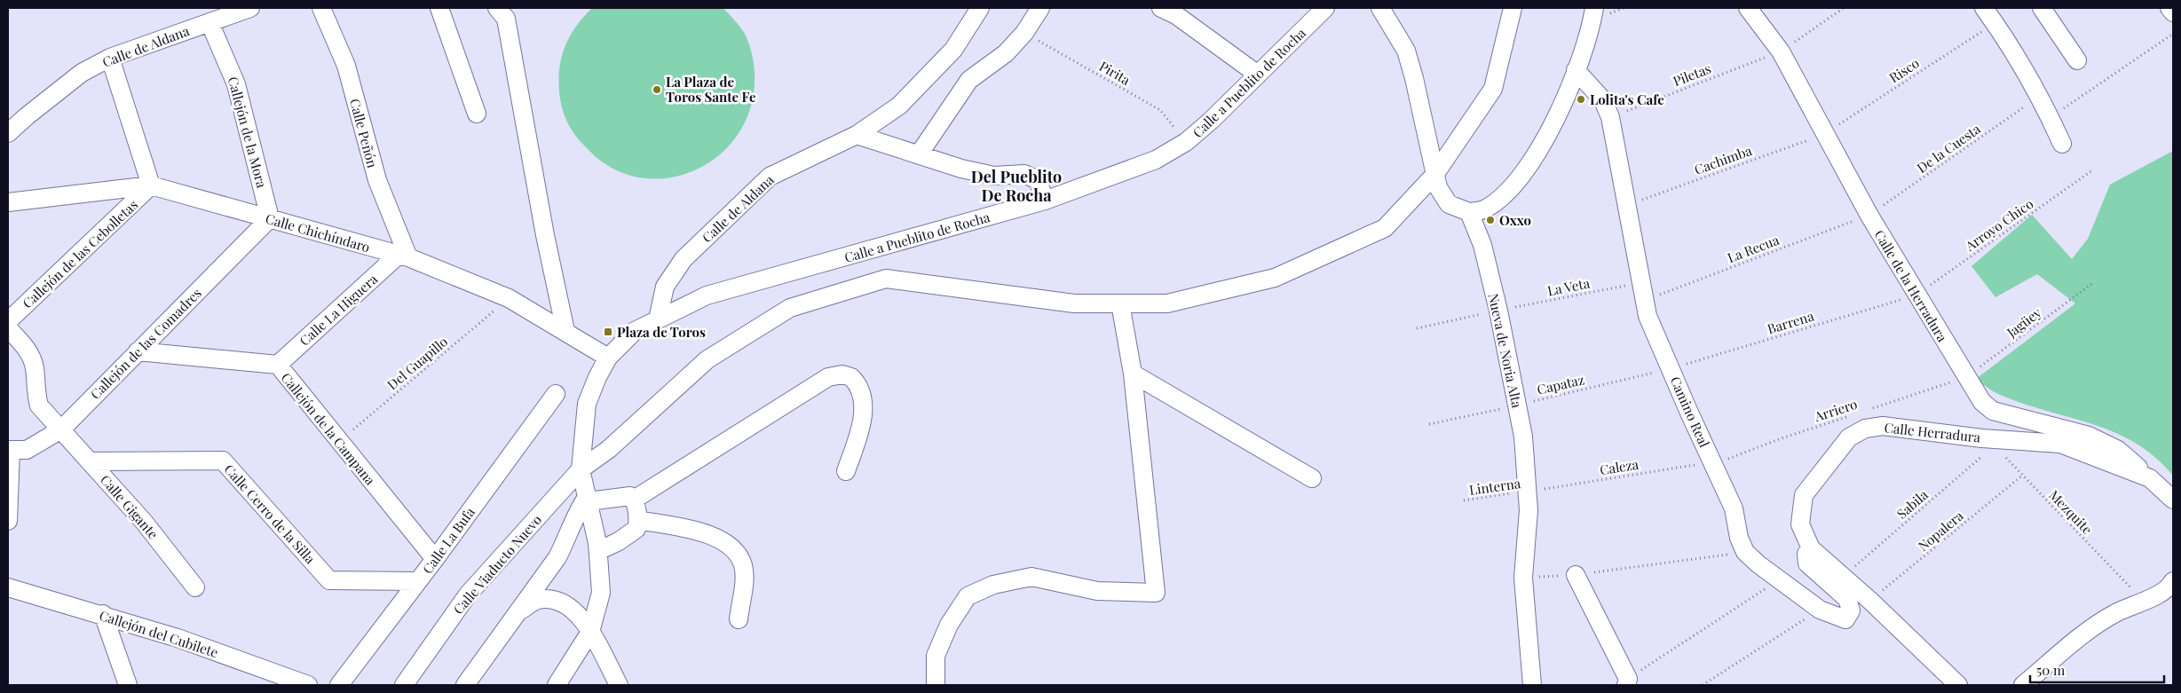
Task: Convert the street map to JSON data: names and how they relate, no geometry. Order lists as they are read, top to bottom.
{
  "streets": {
    "street": [
      "Calle de Aldana",
      "Calle a Pueblito de Rocha",
      "Callejón de la Mora",
      "Calle Peñón",
      "Calle Chichíndaro",
      "Callejón de las Cebolletas",
      "Calle de la Herradura",
      "Calle La Higuera",
      "Callejón de las Comadres",
      "Nueva de Noria Alta",
      "Camino Real",
      "Callejón de la Campana",
      "Calle Herradura",
      "Calle Gigante",
      "Calle Cerro de la Silla",
      "Calle La Bufa",
      "Calle Viaducto Nuevo",
      "Callejón del Cubilete"
    ],
    "path": [
      "Risco",
      "Pirita",
      "Piletas",
      "De la Cuesta",
      "Cachimba",
      "Arroyo Chico",
      "La Recua",
      "La Veta",
      "Barrena",
      "Jagüey",
      "Del Guapillo",
      "Capataz",
      "Arriero",
      "Caleza",
      "Linterna",
      "Sabila",
      "Mezquite",
      "Nopalera"
    ]
  },
  "crossings": [
    ["Calle de Aldana", "Calle a Pueblito de Rocha"],
    ["Calle de Aldana", "Callejón de la Mora"],
    ["Risco", "Cachimba"],
    ["Risco", "Calle de la Herradura"],
    ["Pirita", "Calle a Pueblito de Rocha"],
    ["Piletas", "Calle de la Herradura"],
    ["Piletas", "Camino Real"],
    ["Calle a Pueblito de Rocha", "Calle Chichíndaro"],
    ["Calle a Pueblito de Rocha", "Calle Viaducto Nuevo"],
    ["Callejón de la Mora", "Calle Chichíndaro"],
    ["Callejón de la Mora", "Callejón de las Comadres"],
    ["Calle Peñón", "Calle Chichíndaro"],
    ["Calle Peñón", "Calle La Higuera"],
    ["De la Cuesta", "La Recua"],
    ["De la Cuesta", "Calle de la Herradura"],
    ["Cachimba", "Calle de la Herradura"],
    ["Cachimba", "Camino Real"],
    ["Arroyo Chico", "Calle de la Herradura"],
    ["Arroyo Chico", "Barrena"],
    ["Calle Chichíndaro", "Callejón de las Cebolletas"],
    ["Calle Chichíndaro", "Calle La Higuera"],
    ["Calle Chichíndaro", "Callejón de las Comadres"],
    ["Calle Chichíndaro", "Del Guapillo"],
    ["La Recua", "Calle de la Herradura"],
    ["La Recua", "Camino Real"],
    ["Calle de la Herradura", "Barrena"],
    ["Calle de la Herradura", "Jagüey"],
    ["Calle de la Herradura", "Arriero"],
    ["Calle de la Herradura", "Calle Herradura"],
    ["La Veta", "Nueva de Noria Alta"],
    ["La Veta", "Camino Real"],
    ["Calle La Higuera", "Callejón de la Campana"],
    ["Barrena", "Capataz"],
    ["Barrena", "Camino Real"],
    ["Jagüey", "Arriero"],
    ["Callejón de las Comadres", "Callejón de la Campana"],
    ["Callejón de las Comadres", "Calle Gigante"],
    ["Nueva de Noria Alta", "Capataz"],
    ["Nueva de Noria Alta", "Caleza"],
    ["Nueva de Noria Alta", "Linterna"],
    ["Del Guapillo", "Callejón de la Campana"],
    ["Capataz", "Camino Real"],
    ["Arriero", "Camino Real"],
    ["Arriero", "Caleza"],
    ["Camino Real", "Caleza"],
    ["Callejón de la Campana", "Calle La Bufa"],
    ["Calle Herradura", "Sabila"],
    ["Calle Herradura", "Mezquite"],
    ["Calle Herradura", "Nopalera"],
    ["Caleza", "Linterna"],
    ["Sabila", "Mezquite"],
    ["Calle Gigante", "Calle Cerro de la Silla"],
    ["Mezquite", "Nopalera"],
    ["Calle Cerro de la Silla", "Calle La Bufa"]
  ],
  "districts": ["Del Pueblito De Rocha"],
  "places": {
    "other": ["La Plaza de Toros Sante Fe", "Lolita's Cafe", "Oxxo"],
    "transit": ["Plaza de Toros"]
  },
  "scale_bar": "50 m"
}
